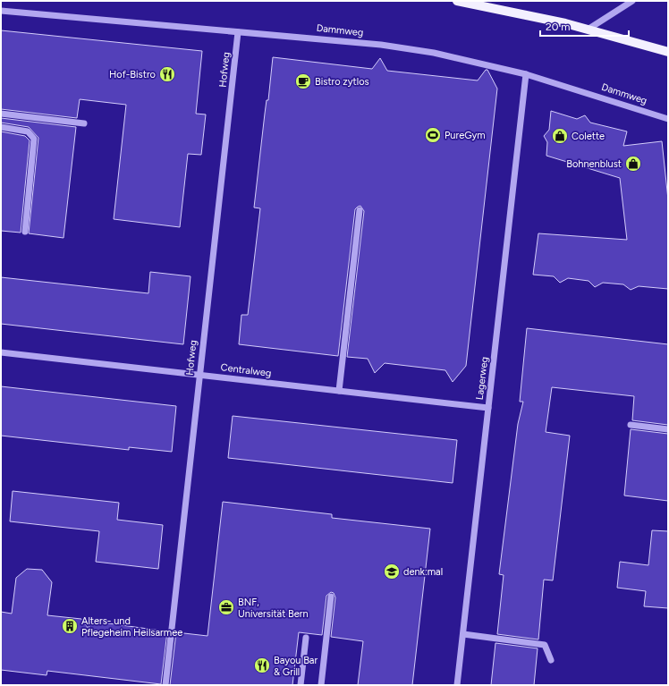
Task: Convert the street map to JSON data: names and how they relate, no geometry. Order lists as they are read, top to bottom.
{
  "streets": {
    "street": [
      "Dammweg",
      "Hofweg",
      "Centralweg",
      "Lagerweg"
    ]
  },
  "crossings": [
    ["Dammweg", "Hofweg"],
    ["Dammweg", "Lagerweg"],
    ["Hofweg", "Centralweg"],
    ["Centralweg", "Lagerweg"]
  ],
  "places": {
    "restaurant": ["Hof-Bistro", "Bayou Bar & Grill"],
    "cafe": ["Bistro zytlos"],
    "sports": ["PureGym"],
    "shop": ["Colette", "Bohnenblust"],
    "school or university": ["denk:mal"],
    "office": ["BNF, Universität Bern"],
    "building": ["Alters- und Pflegeheim Heilsarmee"]
  },
  "scale_bar": "20 m"
}
